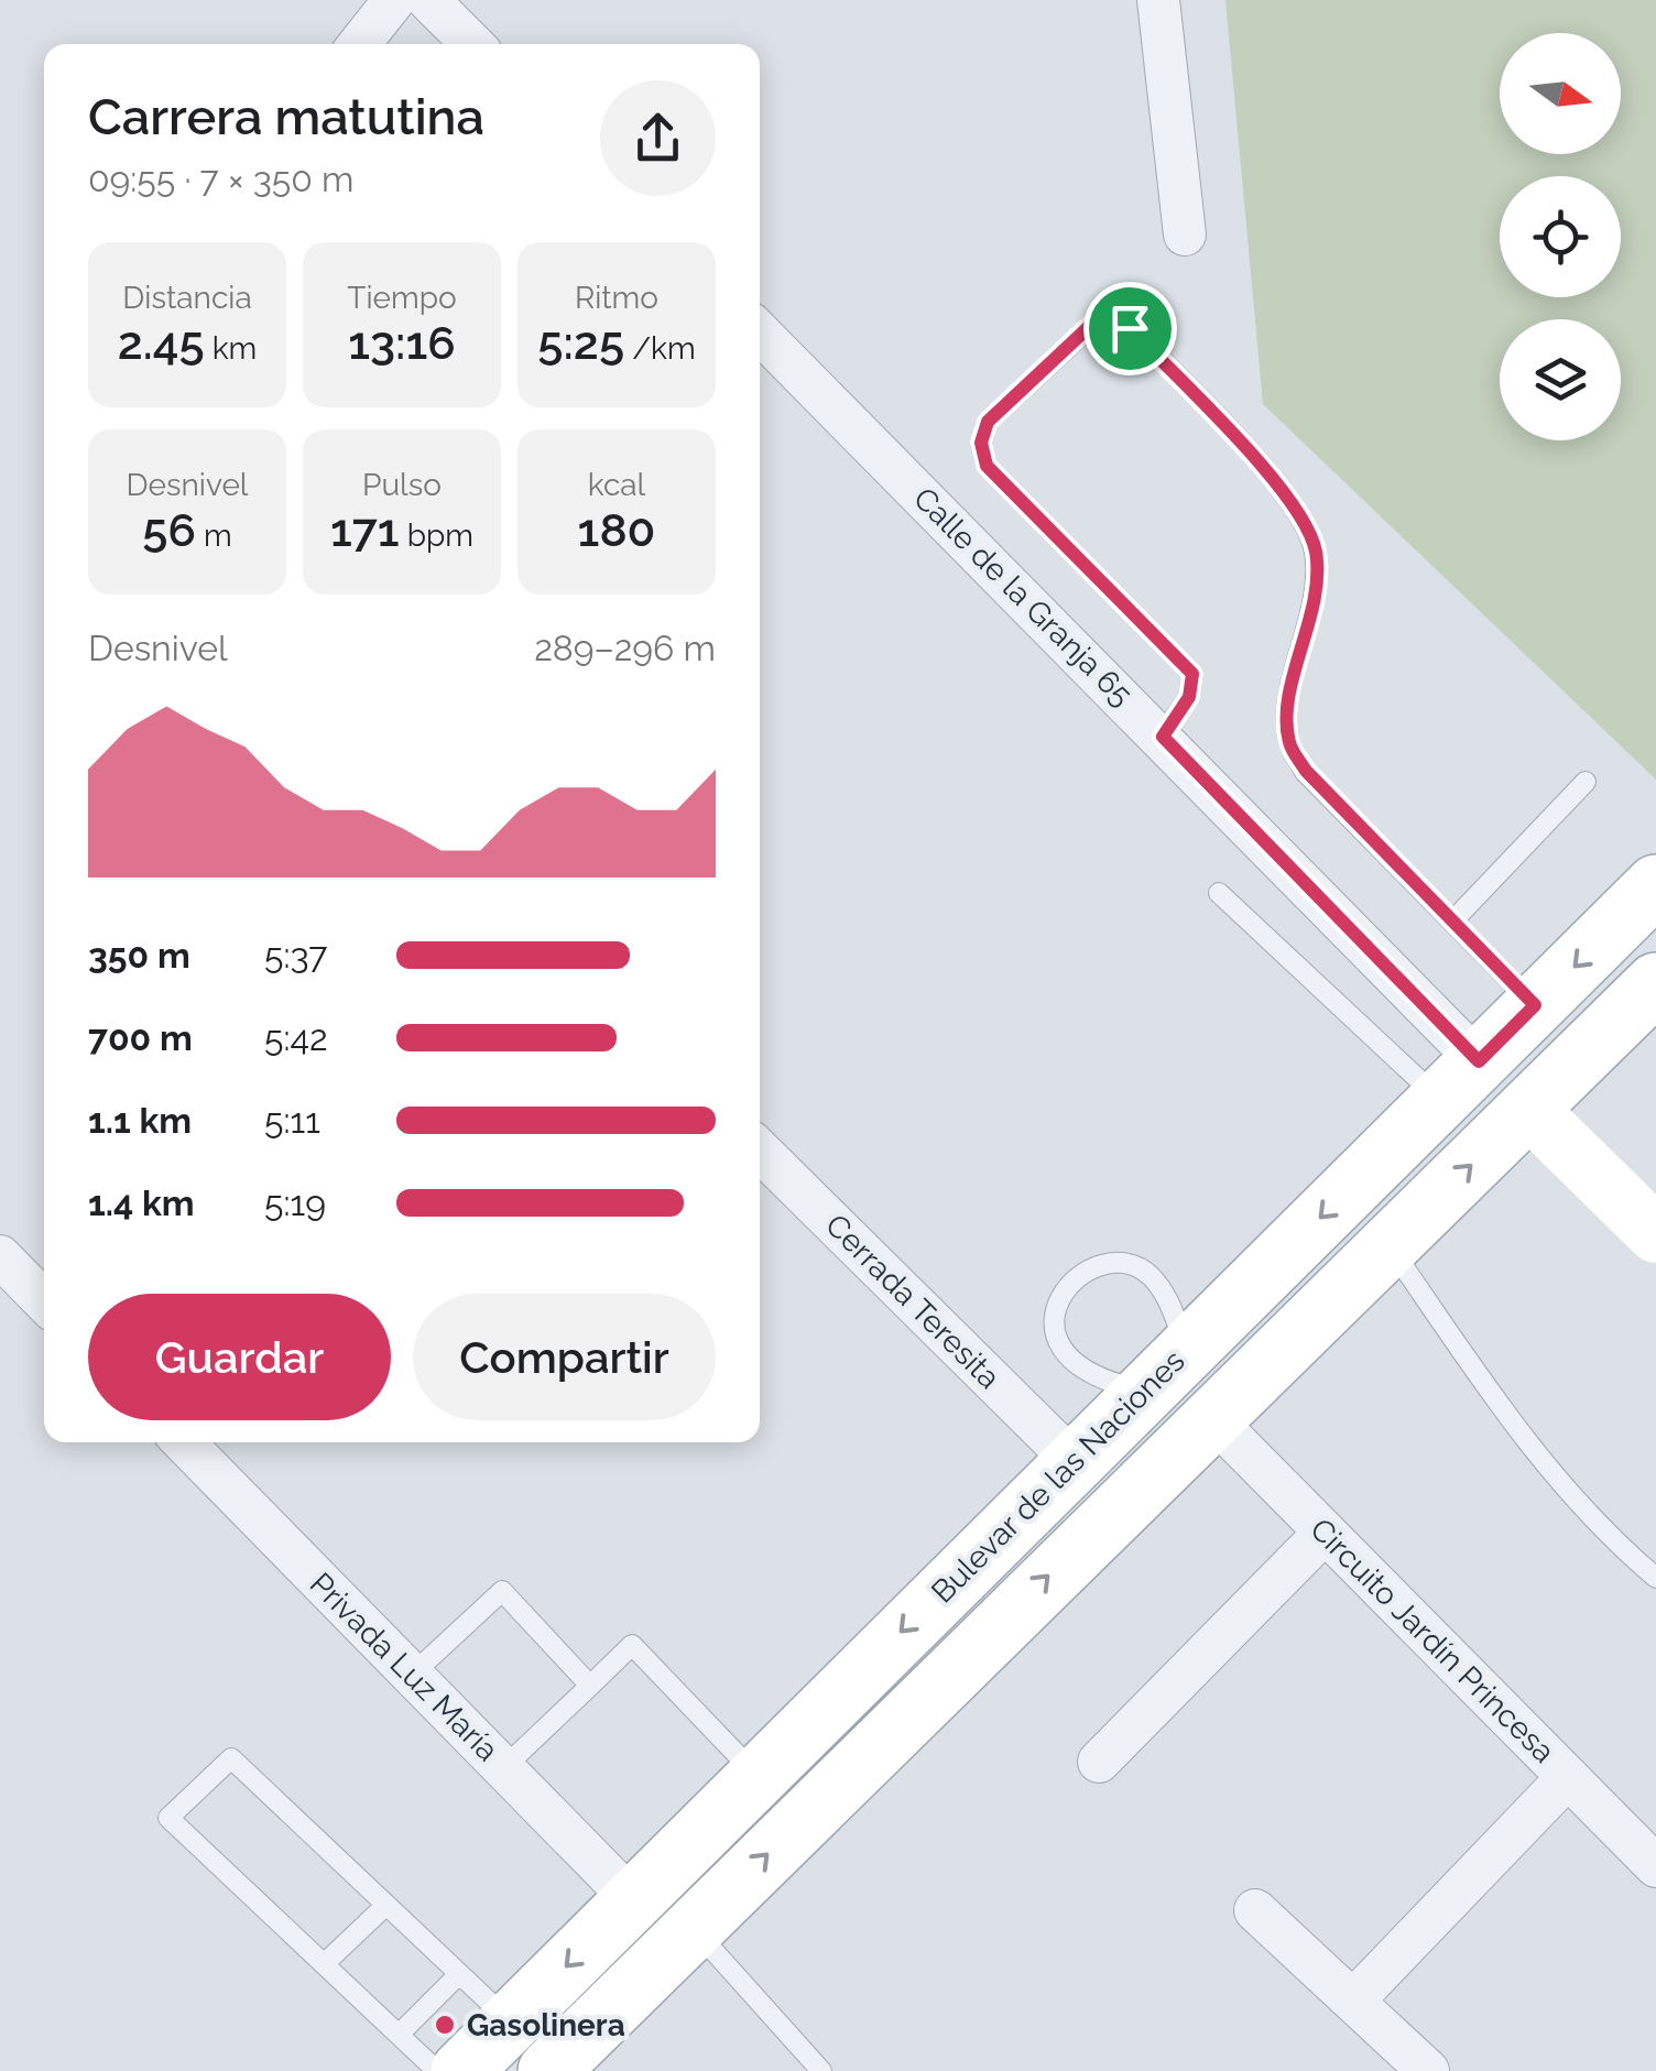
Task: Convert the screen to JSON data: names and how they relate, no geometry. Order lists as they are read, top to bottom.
{
  "streets": {
    "main road": ["Bulevar de las Naciones"],
    "street": [
      "Calle de la Granja 65",
      "Cerrada Teresita",
      "Circuito Jardín Princesa",
      "Privada Luz María"
    ]
  },
  "crossings": [
    ["Calle de la Granja 65", "Bulevar de las Naciones"],
    ["Cerrada Teresita", "Bulevar de las Naciones"],
    ["Bulevar de las Naciones", "Circuito Jardín Princesa"],
    ["Bulevar de las Naciones", "Privada Luz María"]
  ],
  "places": ["Gasolinera"],
  "north": "right",
  "page": {
    "heading": ["Carrera matutina", "09:55 · 7 × 350 m"],
    "stats": [
      ["Distancia", "2.45 km"],
      ["Tiempo", "13:16"],
      ["Ritmo", "5:25 /km"],
      ["Desnivel", "56 m"],
      ["Pulso", "171 bpm"],
      ["kcal", "180"]
    ],
    "chart": ["Desnivel", "289–296 m"],
    "list": [
      {
        "name": "350 m",
        "note": "5:37"
      },
      {
        "name": "700 m",
        "note": "5:42"
      },
      {
        "name": "1.1 km",
        "note": "5:11"
      },
      {
        "name": "1.4 km",
        "note": "5:19"
      }
    ],
    "buttons": ["Guardar", "Compartir"]
  }
}
